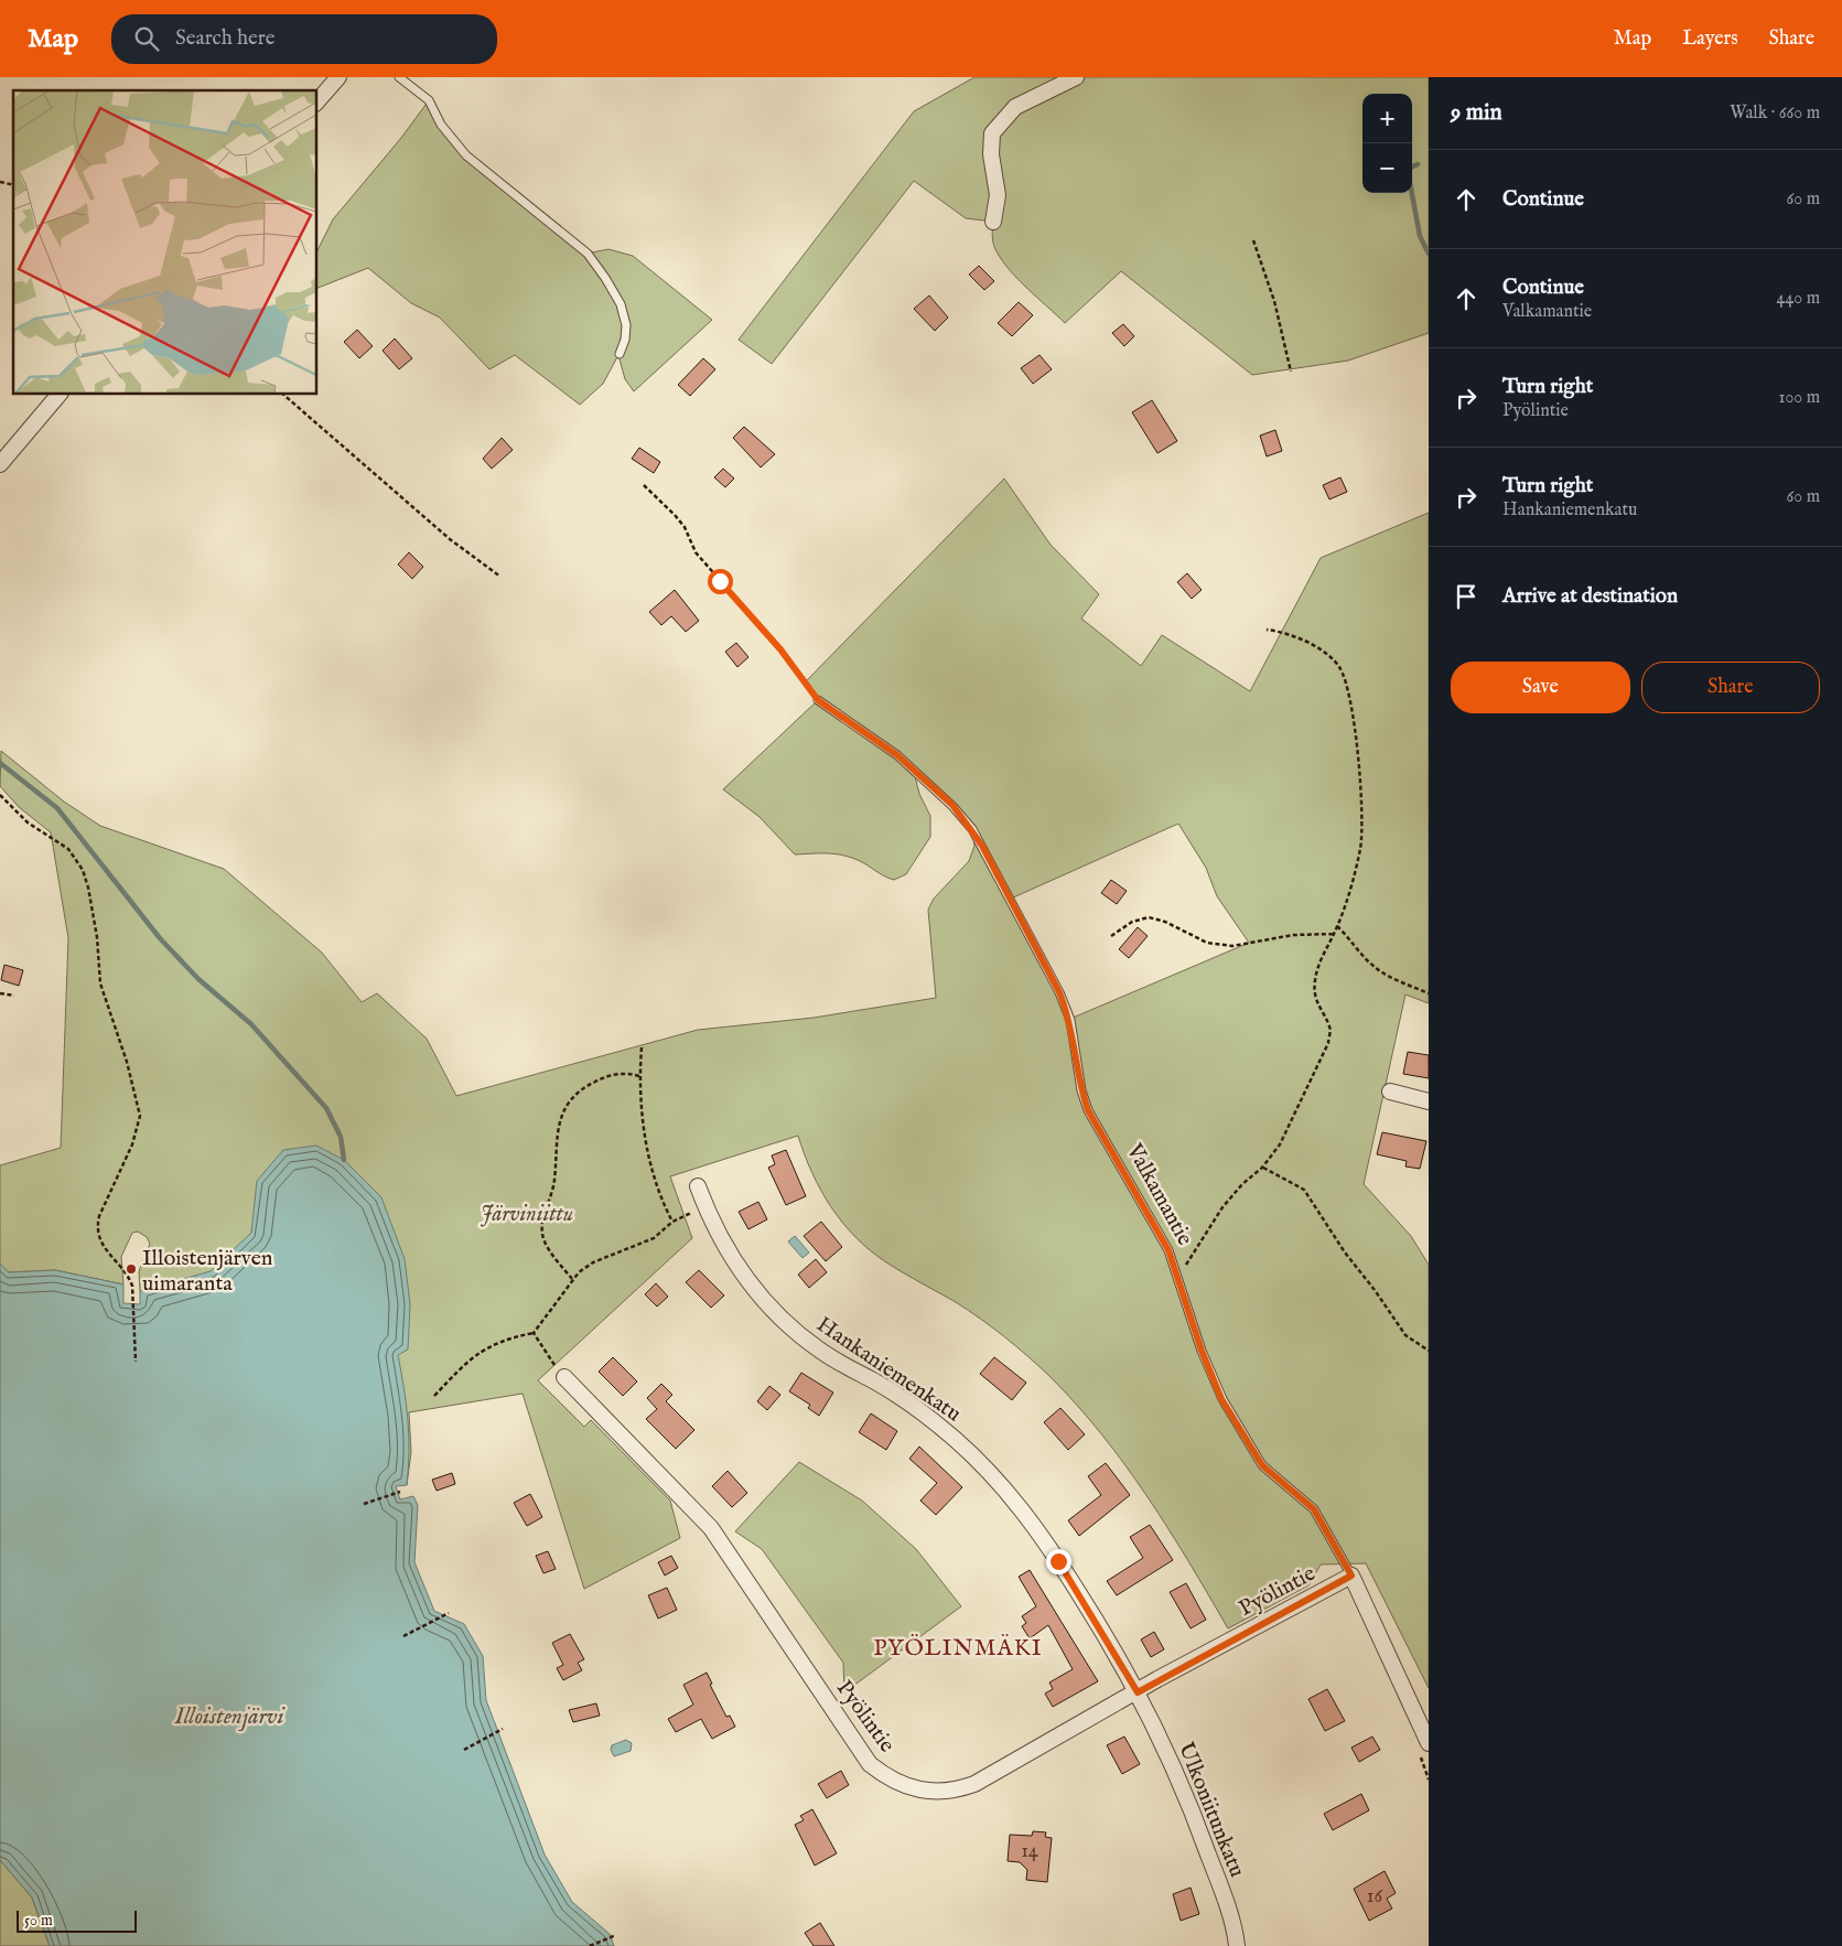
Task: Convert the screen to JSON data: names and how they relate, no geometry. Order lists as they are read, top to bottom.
{
  "streets": {
    "street": [
      "Valkamantie",
      "Hankaniemenkatu",
      "Pyölintie",
      "Ulkoniitunkatu"
    ]
  },
  "crossings": [
    ["Valkamantie", "Pyölintie"],
    ["Hankaniemenkatu", "Pyölintie"],
    ["Hankaniemenkatu", "Ulkoniitunkatu"],
    ["Pyölintie", "Ulkoniitunkatu"]
  ],
  "districts": ["PYÖLINMÄKI"],
  "water": ["Illoistenjärvi"],
  "parks": ["Järviniittu"],
  "places": ["Illoistenjärven uimaranta"],
  "house_numbers": ["14", "16"],
  "scale_bar": "50 m",
  "page": {
    "header": "Map",
    "search": "Search here",
    "nav": ["Map", "Layers", "Share"],
    "heading": ["9 min", "Walk · 660 m"],
    "map_buttons": ["+", "−"],
    "list": [
      ["Continue", "60 m"],
      ["Continue", "Valkamantie", "440 m"],
      ["Turn right", "Pyölintie", "100 m"],
      ["Turn right", "Hankaniemenkatu", "60 m"],
      "Arrive at destination"
    ],
    "buttons": ["Save", "Share"],
    "scale": "50 m"
  }
}
